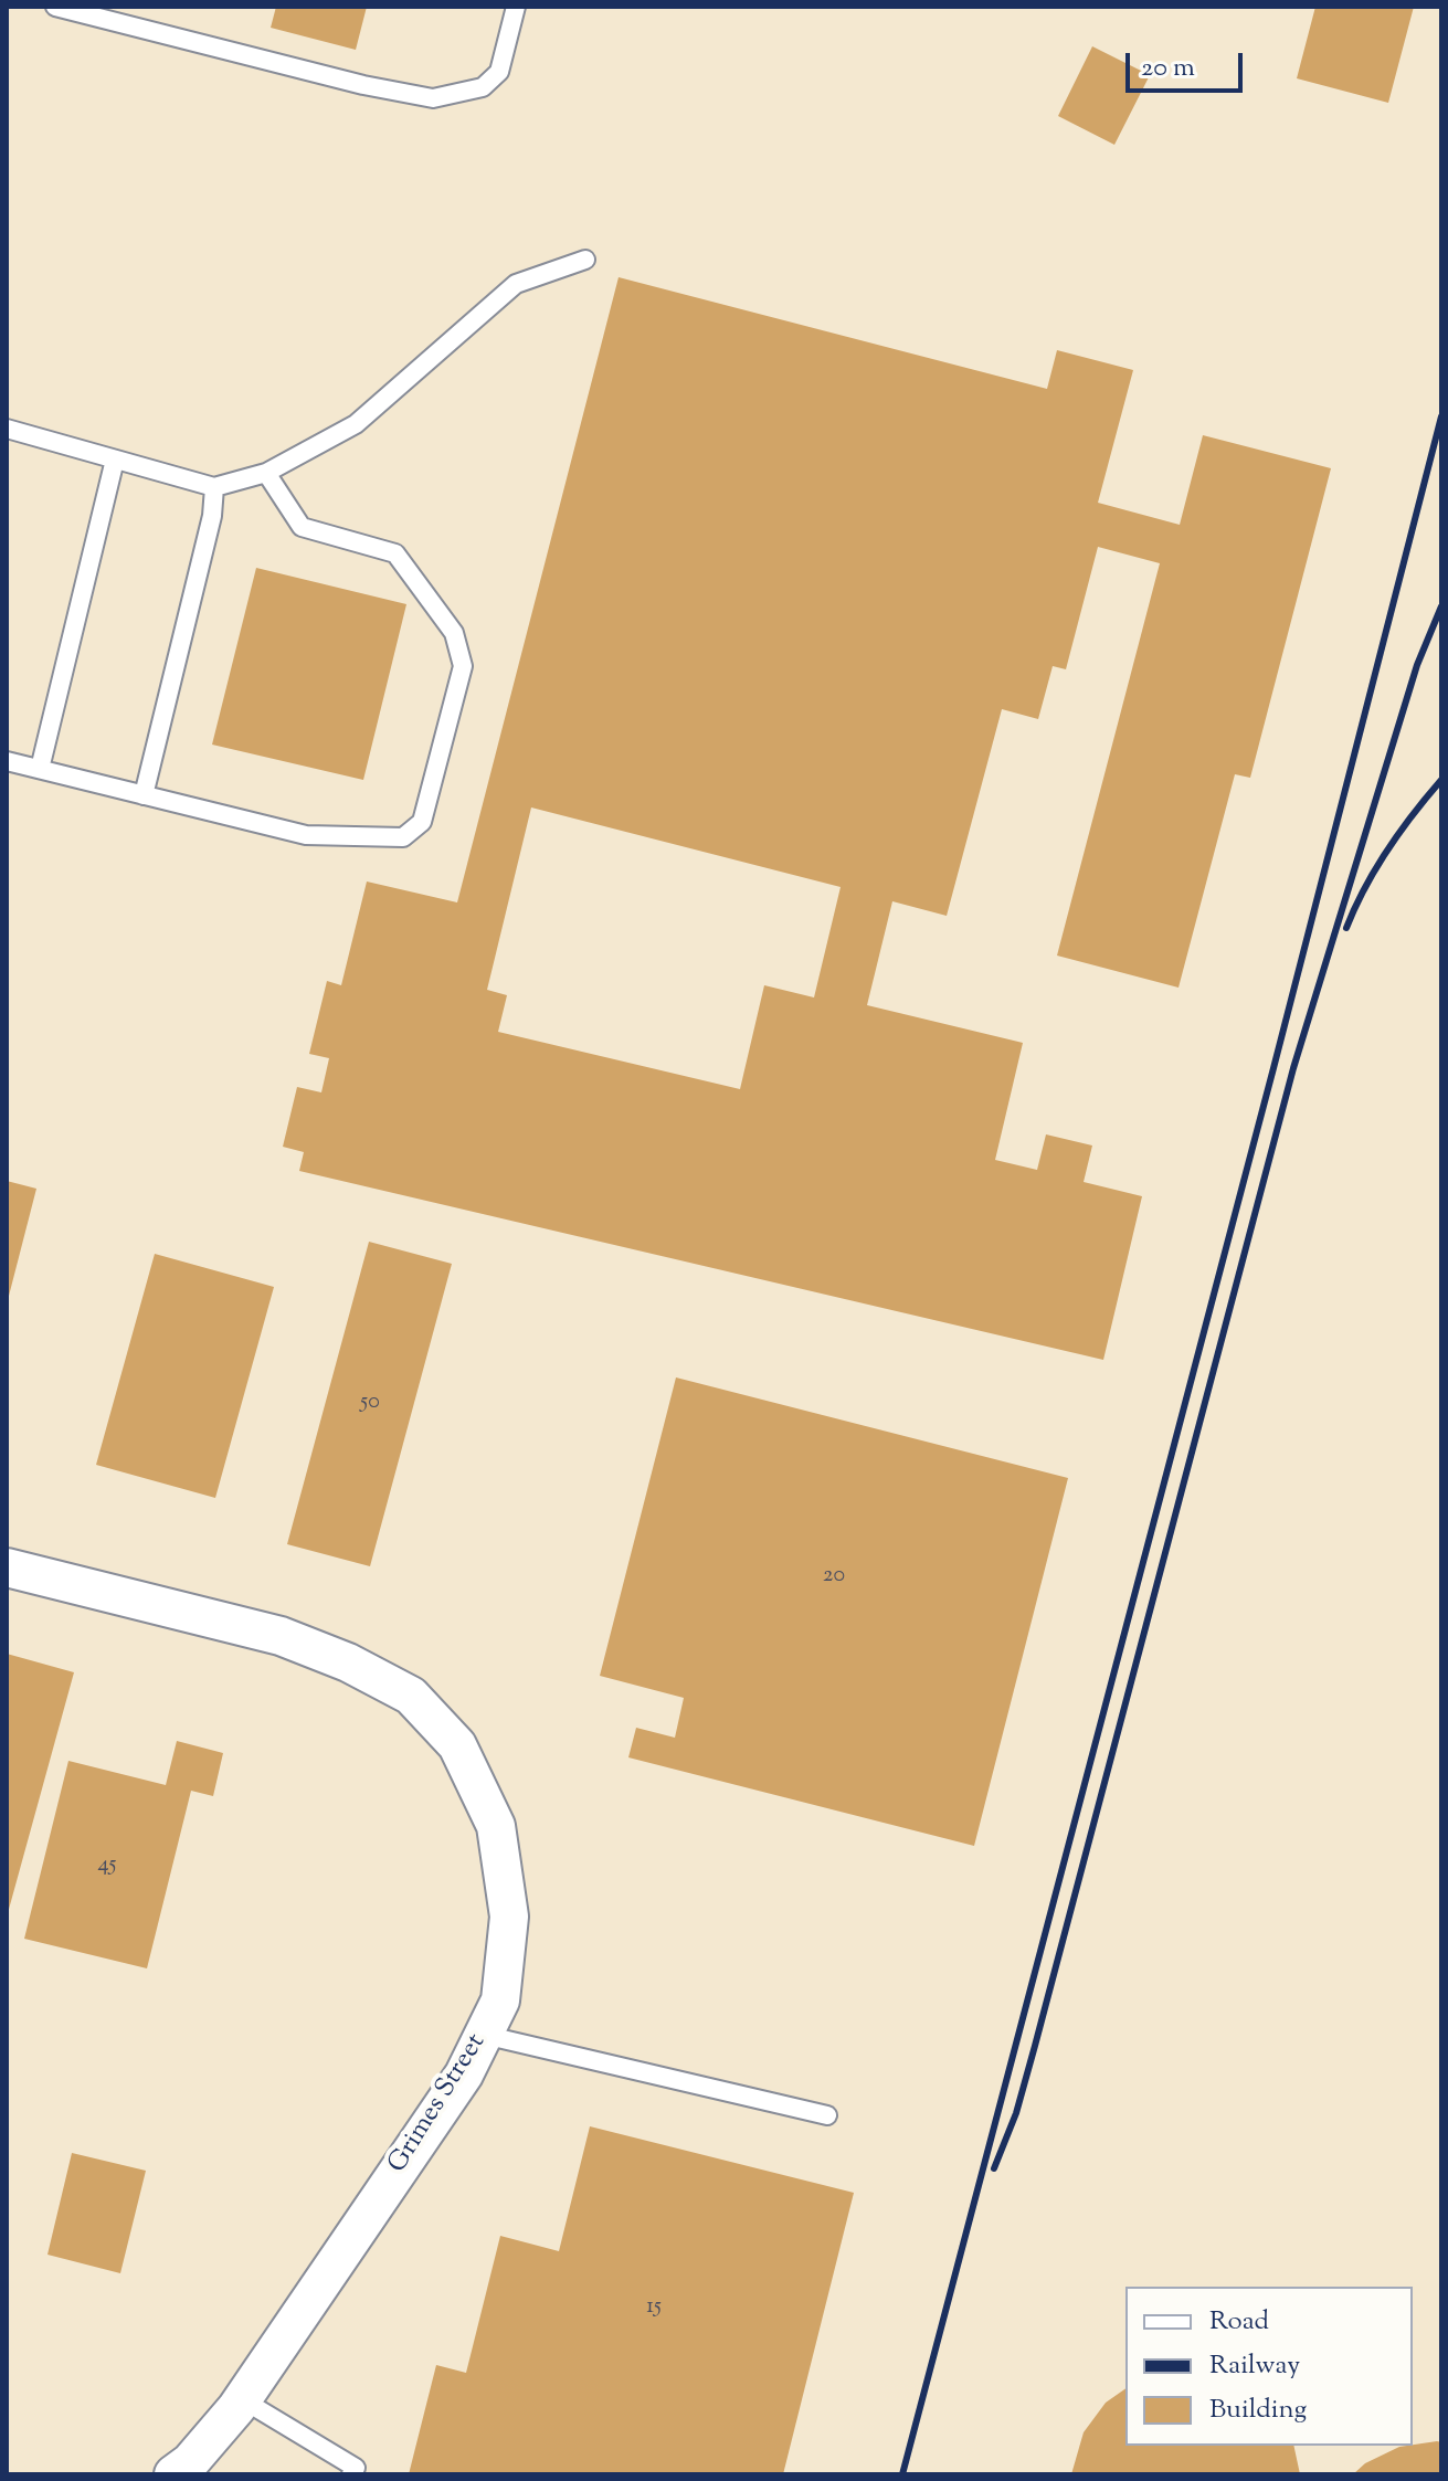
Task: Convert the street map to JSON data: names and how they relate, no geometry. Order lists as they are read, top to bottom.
{
  "streets": {
    "street": ["Grimes Street"]
  },
  "house_numbers": [
    "50",
    "20",
    "45",
    "15"
  ],
  "legend": ["Road", "Railway", "Building"],
  "scale_bar": "20 m"
}
